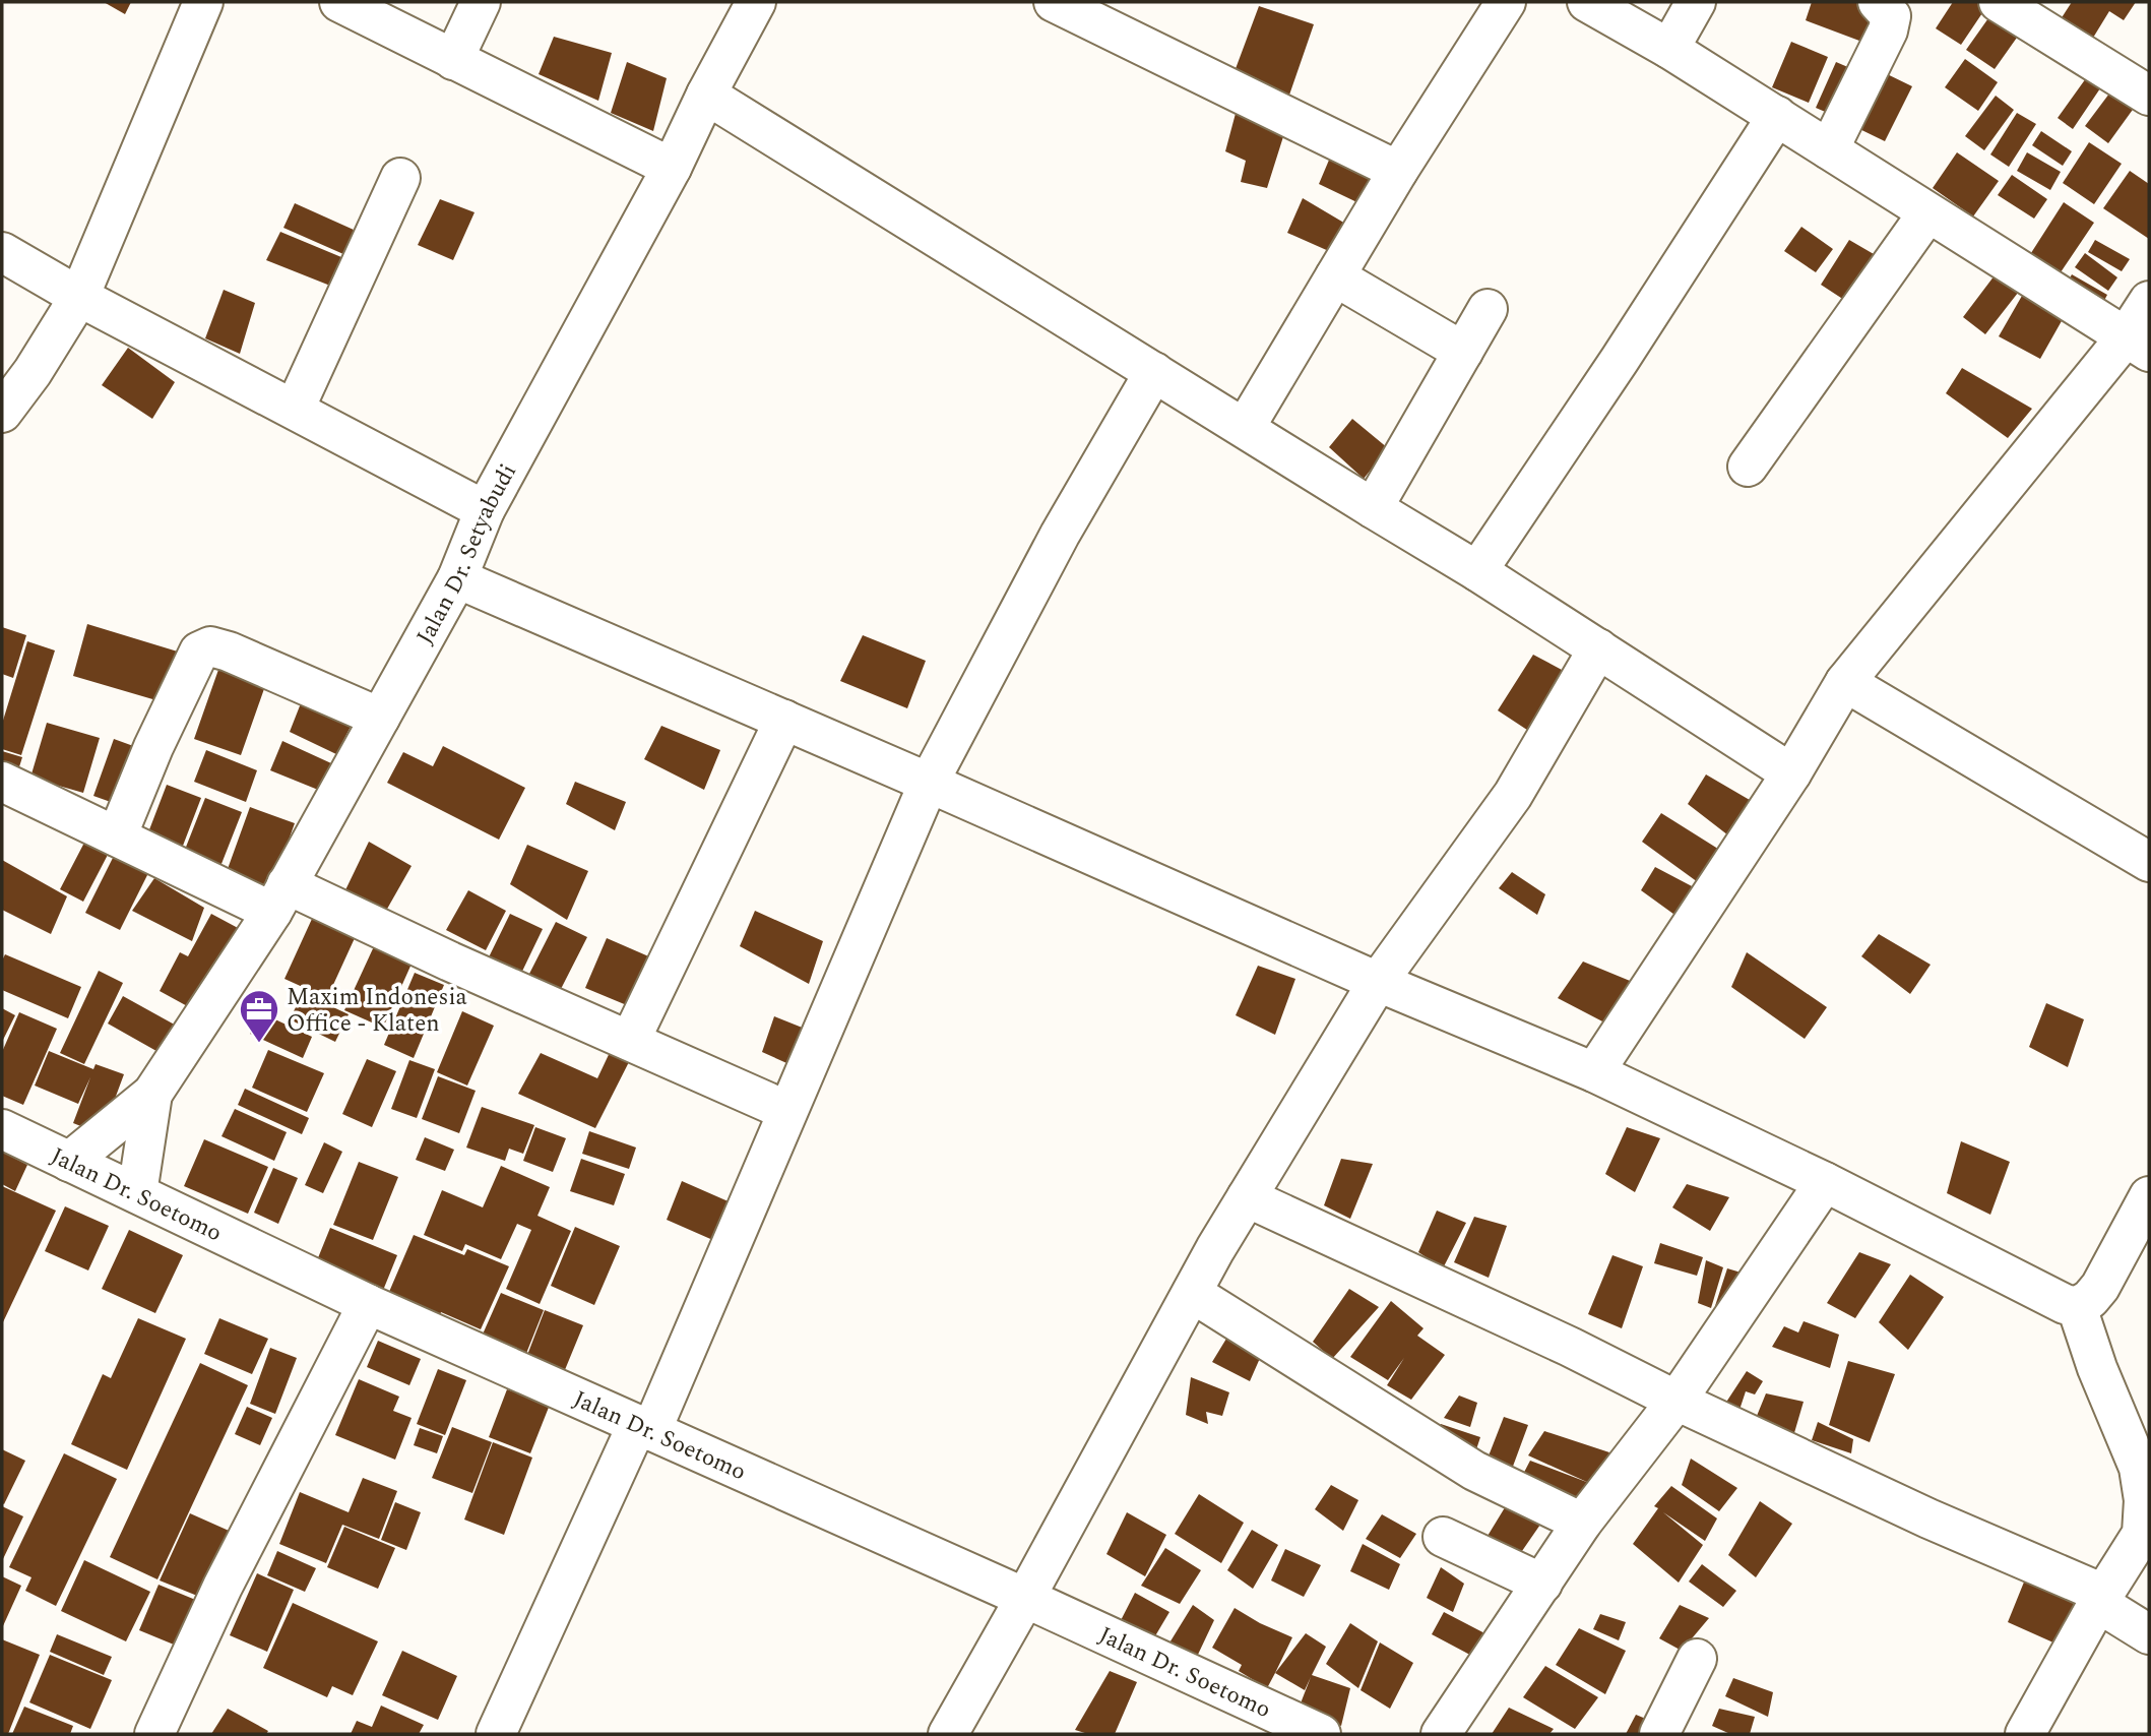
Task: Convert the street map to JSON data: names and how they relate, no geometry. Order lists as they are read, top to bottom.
{
  "streets": {
    "street": ["Jalan Dr. Setyabudi", "Jalan Dr. Soetomo"]
  },
  "crossings": [
    ["Jalan Dr. Setyabudi", "Jalan Dr. Soetomo"]
  ],
  "places": {
    "office": ["Maxim Indonesia Office - Klaten"]
  }
}
